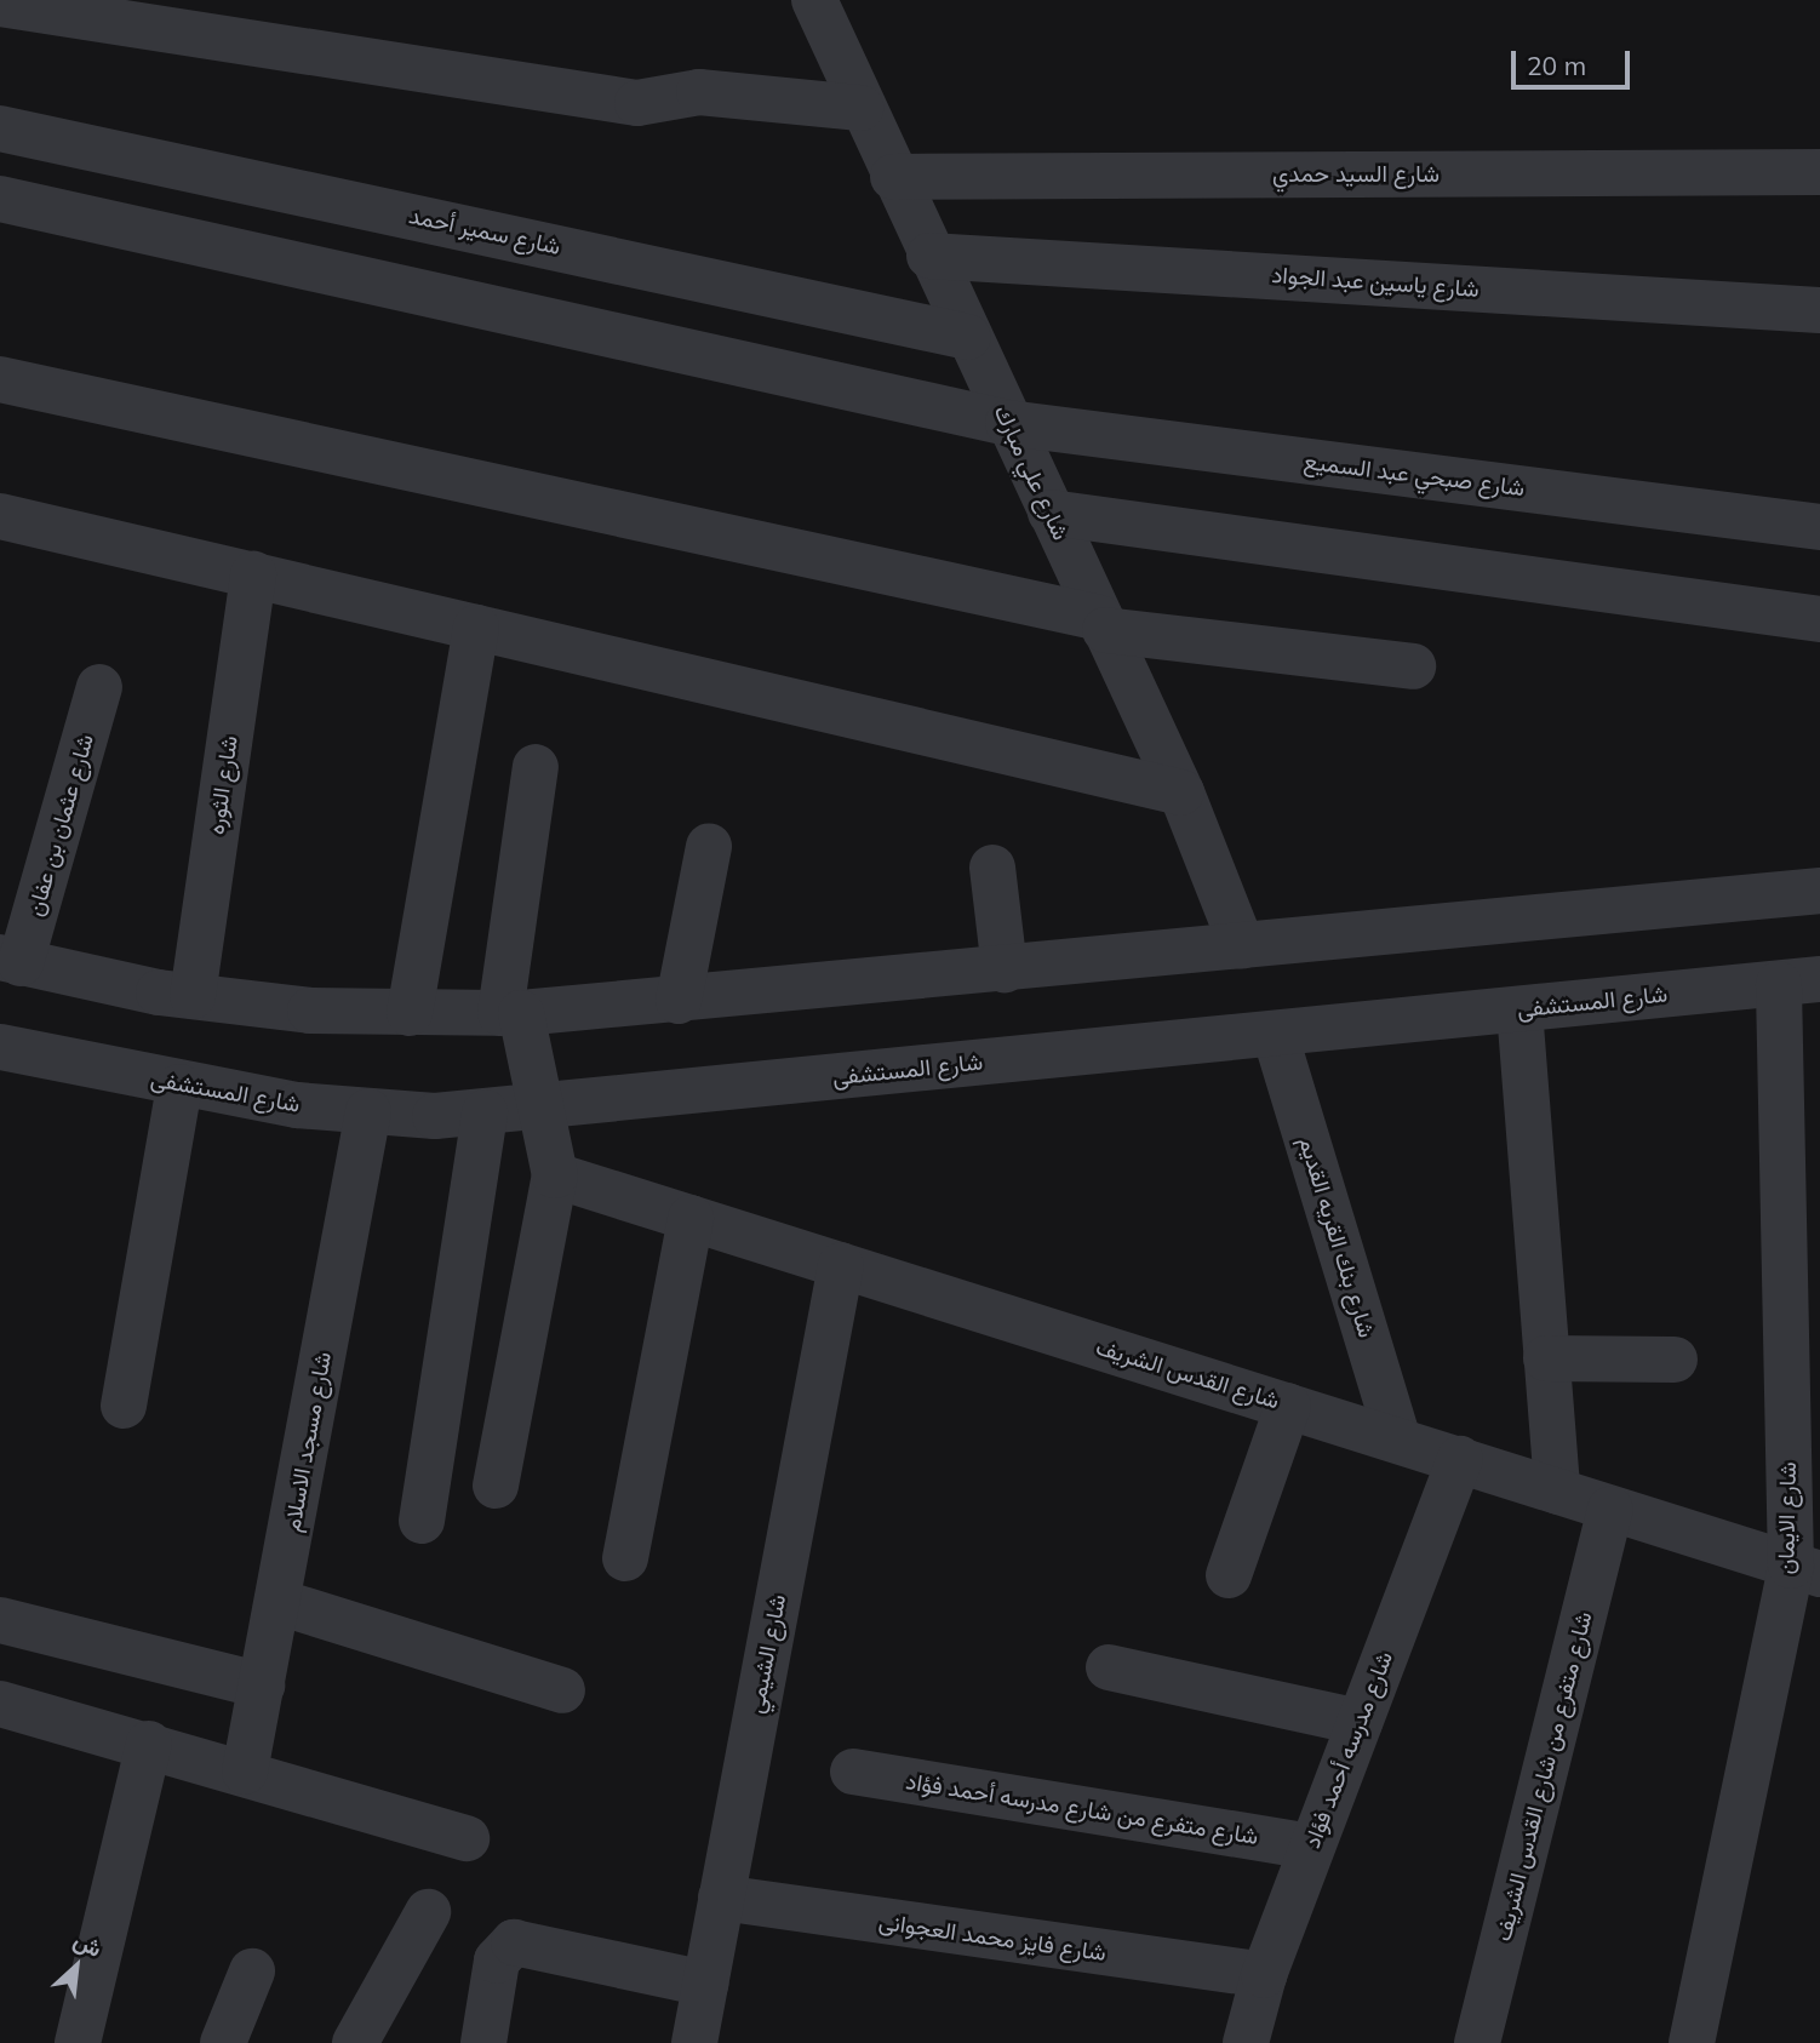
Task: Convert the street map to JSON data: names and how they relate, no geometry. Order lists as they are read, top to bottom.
{
  "streets": {
    "street": [
      "شارع السيد حمدي",
      "شارع سمير أحمد",
      "شارع ياسين عبد الجواد",
      "شارع علي مبارك",
      "شارع صبحي عبد السميع",
      "شارع الثوره",
      "شارع عثمان بن عفان",
      "شارع المستشفى",
      "شارع بنك القريه القديم",
      "شارع القدس الشريف",
      "شارع مسجد الاسلام",
      "شارع الايمان",
      "شارع الشيمي",
      "شارع مدرسه أحمد فؤاد",
      "شارع متفرع من شارع القدس الشريف",
      "شارع متفرع من شارع مدرسه أحمد فؤاد",
      "شارع فايز محمد العجوانى"
    ]
  },
  "crossings": [
    ["شارع السيد حمدي", "شارع علي مبارك"],
    ["شارع سمير أحمد", "شارع علي مبارك"],
    ["شارع ياسين عبد الجواد", "شارع علي مبارك"],
    ["شارع علي مبارك", "شارع صبحي عبد السميع"],
    ["شارع المستشفى", "شارع بنك القريه القديم"],
    ["شارع المستشفى", "شارع مسجد الاسلام"],
    ["شارع المستشفى", "شارع الايمان"],
    ["شارع بنك القريه القديم", "شارع القدس الشريف"],
    ["شارع القدس الشريف", "شارع الايمان"],
    ["شارع القدس الشريف", "شارع الشيمي"],
    ["شارع القدس الشريف", "شارع مدرسه أحمد فؤاد"],
    ["شارع القدس الشريف", "شارع متفرع من شارع القدس الشريف"],
    ["شارع الشيمي", "شارع فايز محمد العجوانى"],
    ["شارع مدرسه أحمد فؤاد", "شارع متفرع من شارع مدرسه أحمد فؤاد"],
    ["شارع مدرسه أحمد فؤاد", "شارع فايز محمد العجوانى"]
  ],
  "scale_bar": "20 m",
  "north": "top right"
}
